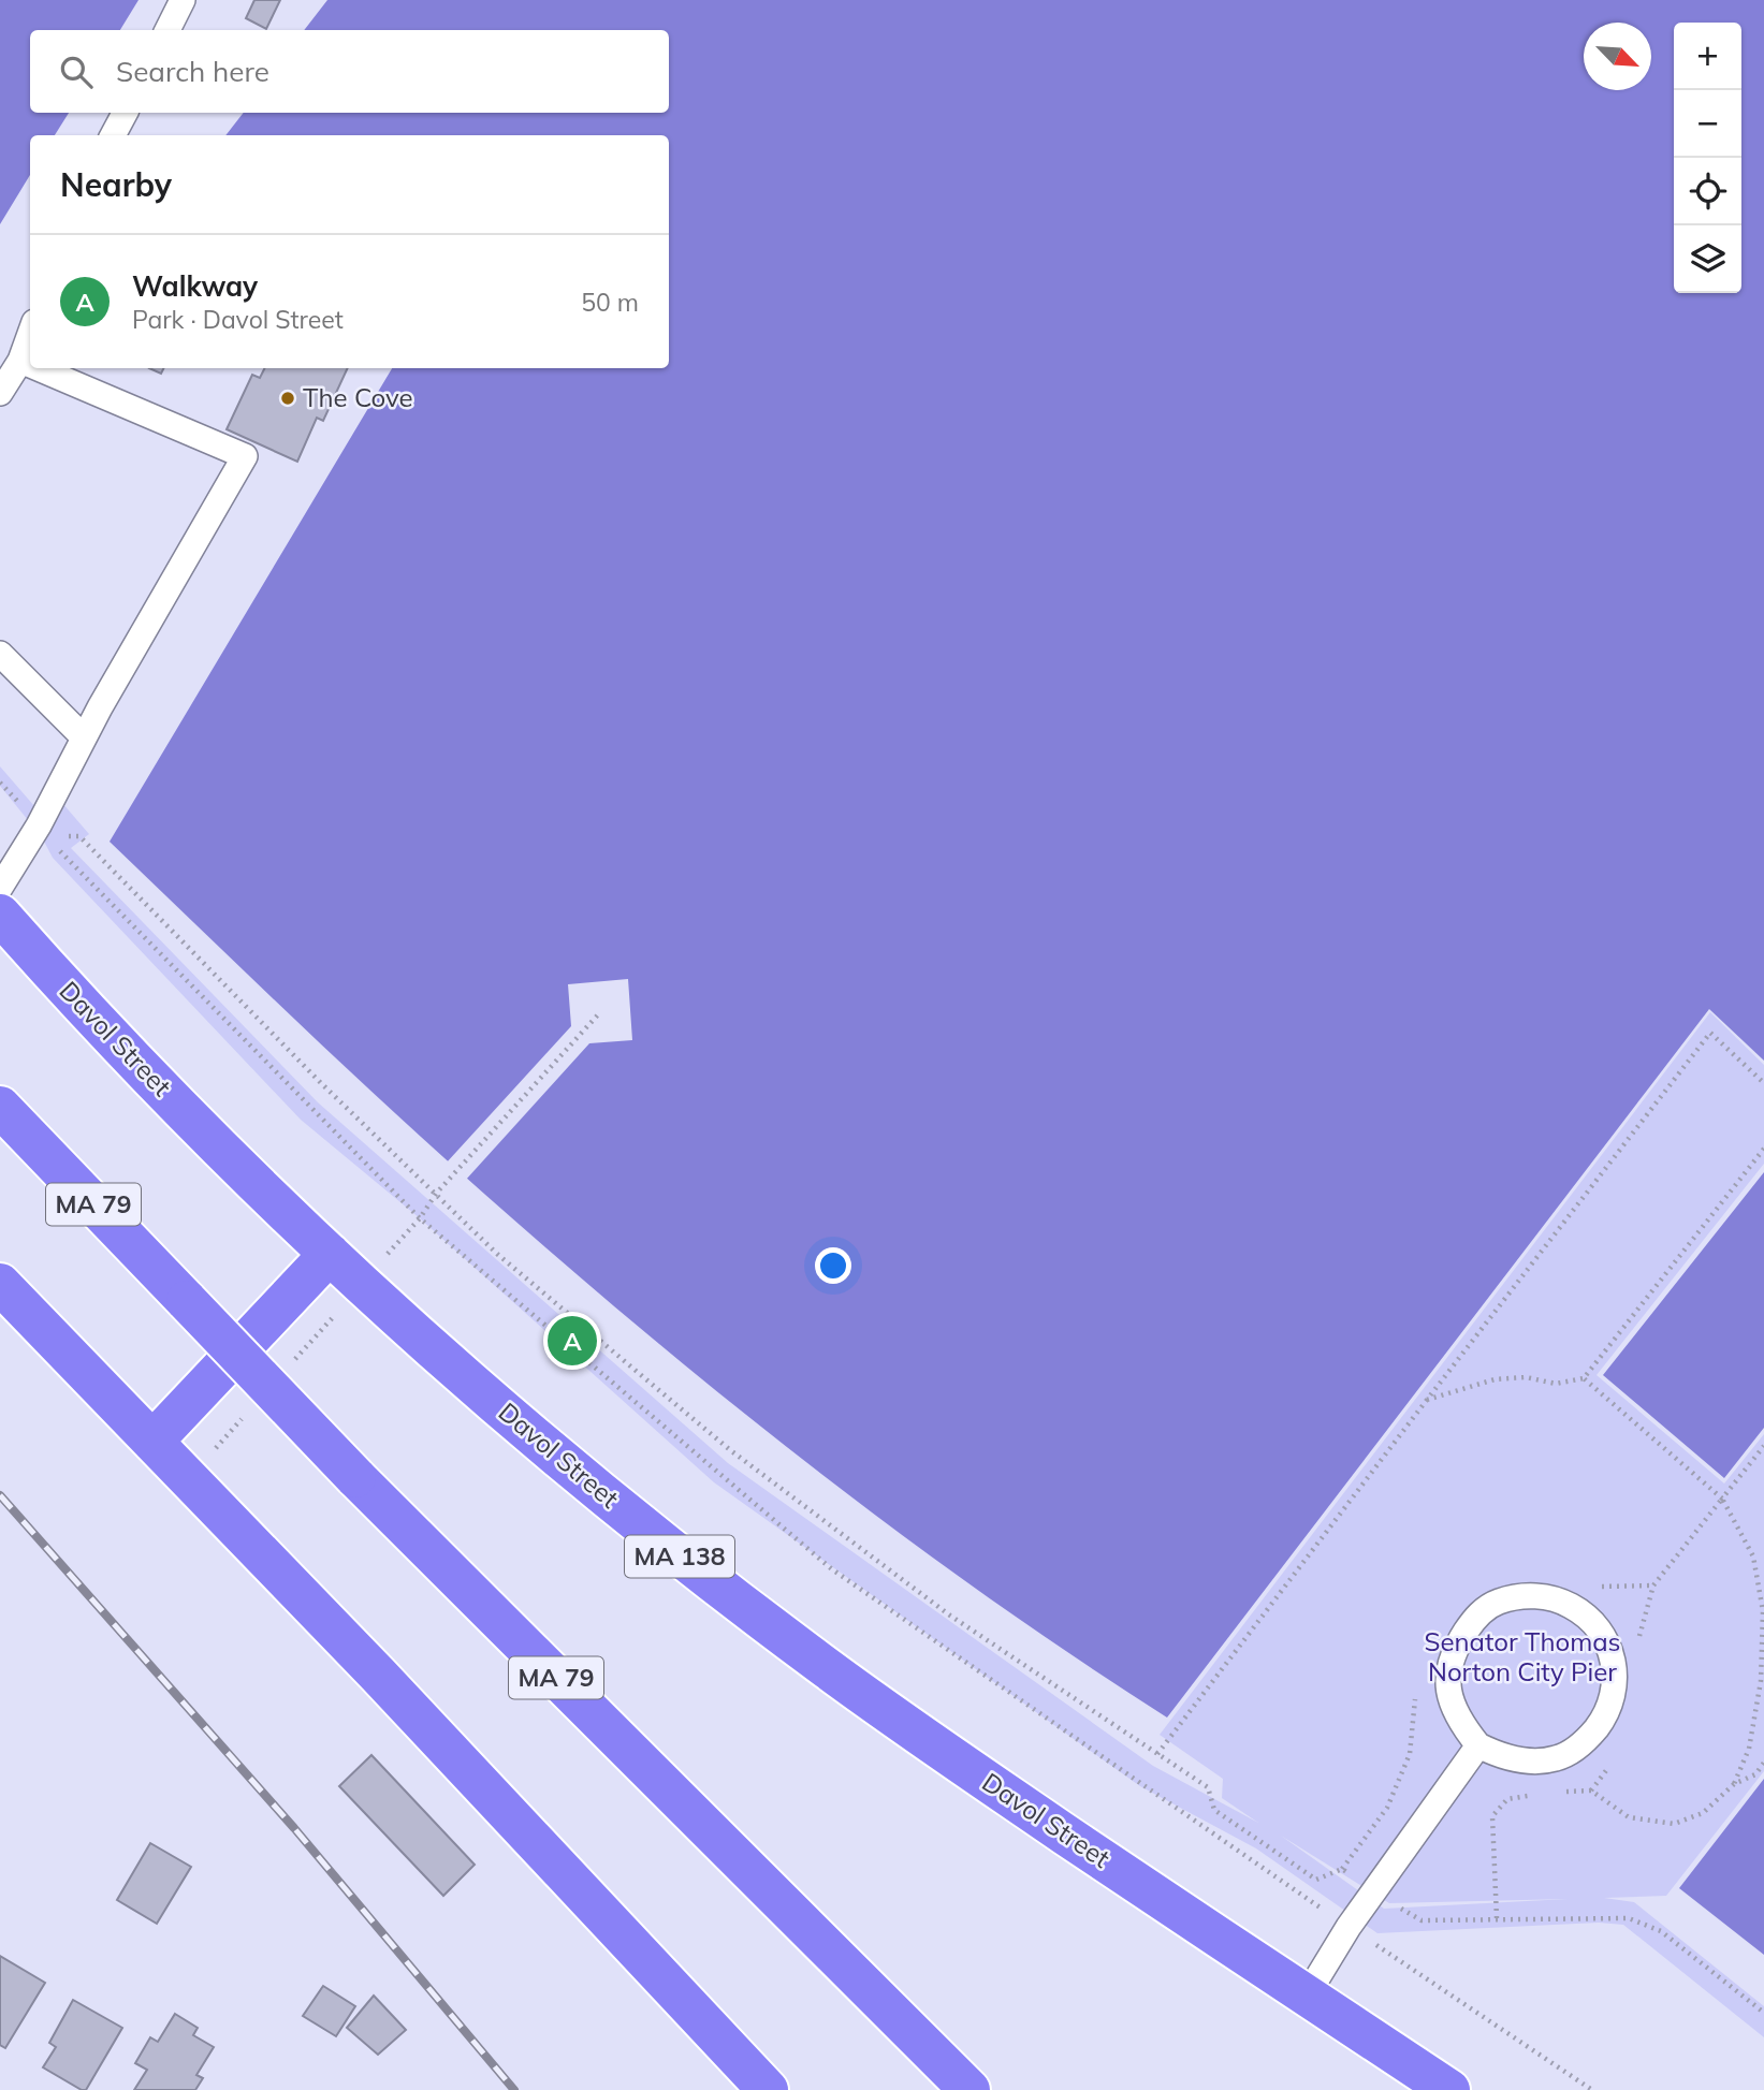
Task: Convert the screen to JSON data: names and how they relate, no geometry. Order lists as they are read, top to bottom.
{
  "streets": {
    "highway": ["Davol Street", "MA 79", "MA 138"]
  },
  "parks": ["Senator Thomas Norton City Pier"],
  "places": ["The Cove"],
  "north": "bottom right",
  "page": {
    "map_buttons": ["+", "−"],
    "search": "Search here",
    "heading": "Nearby",
    "list": [
      {
        "mark": "A",
        "name": "Walkway",
        "note": "Park · Davol Street",
        "value": "50 m"
      }
    ],
    "pins": "A"
  }
}
